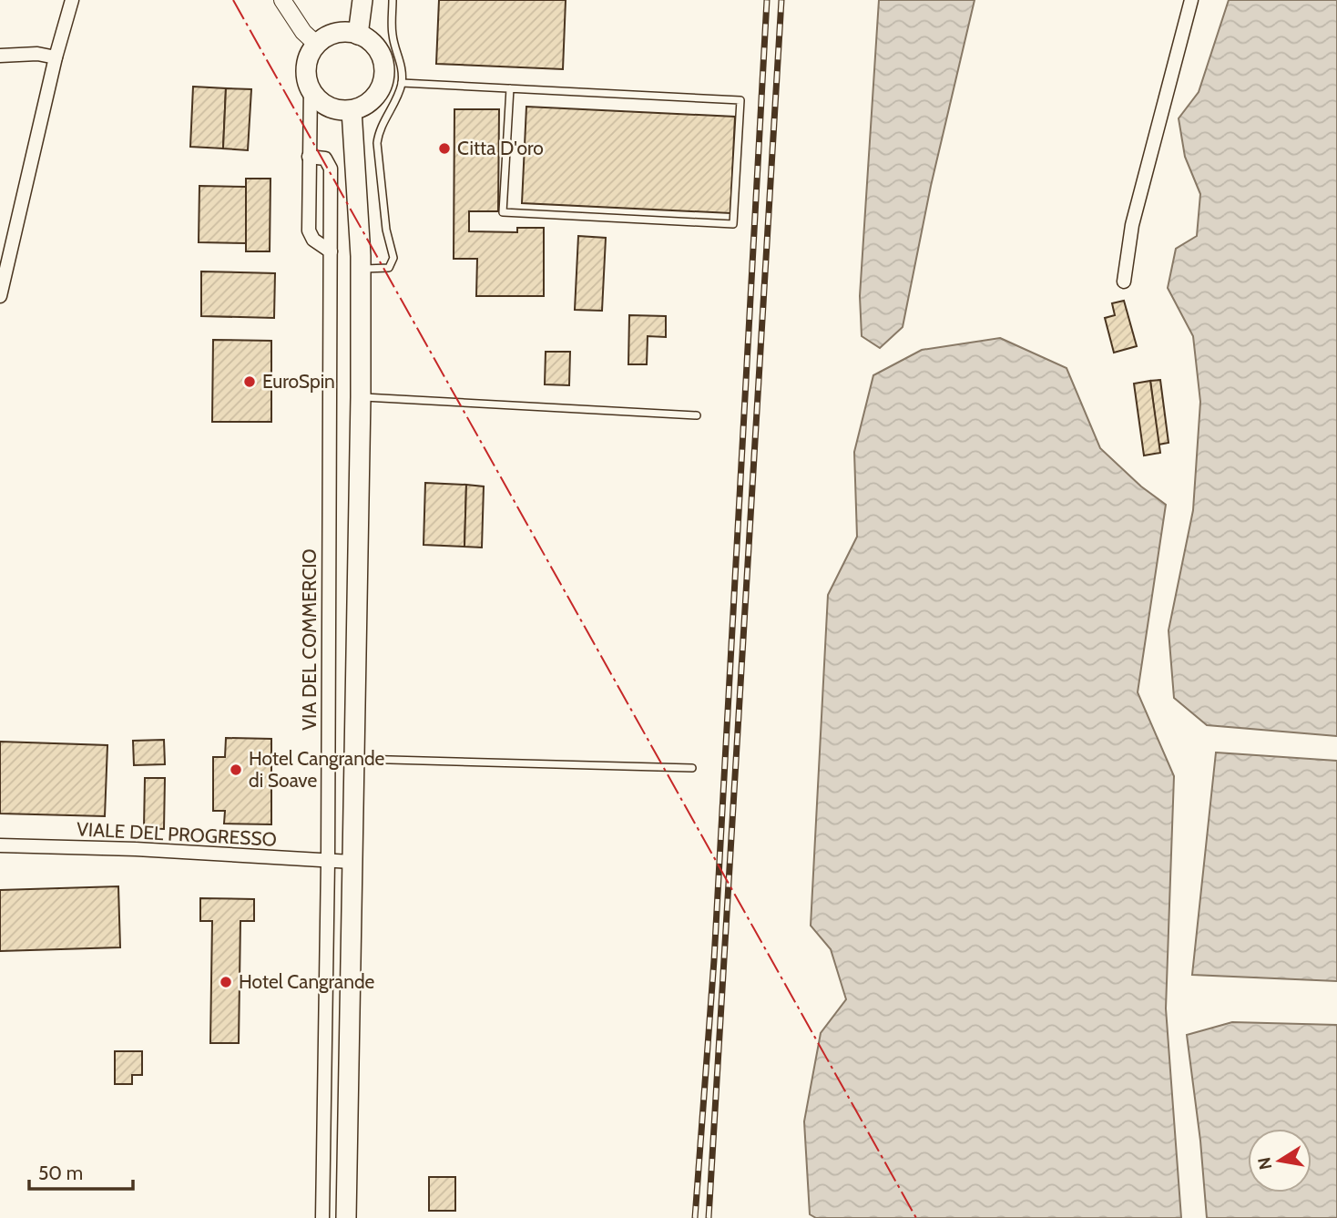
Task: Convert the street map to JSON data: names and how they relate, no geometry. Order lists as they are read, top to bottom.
{
  "streets": {
    "street": ["VIA DEL COMMERCIO", "VIALE DEL PROGRESSO"]
  },
  "crossings": [
    ["VIA DEL COMMERCIO", "VIALE DEL PROGRESSO"]
  ],
  "places": [
    "Citta D'oro",
    "EuroSpin",
    "Hotel Cangrande di Soave",
    "Hotel Cangrande"
  ],
  "scale_bar": "50 m",
  "north": "left"
}
